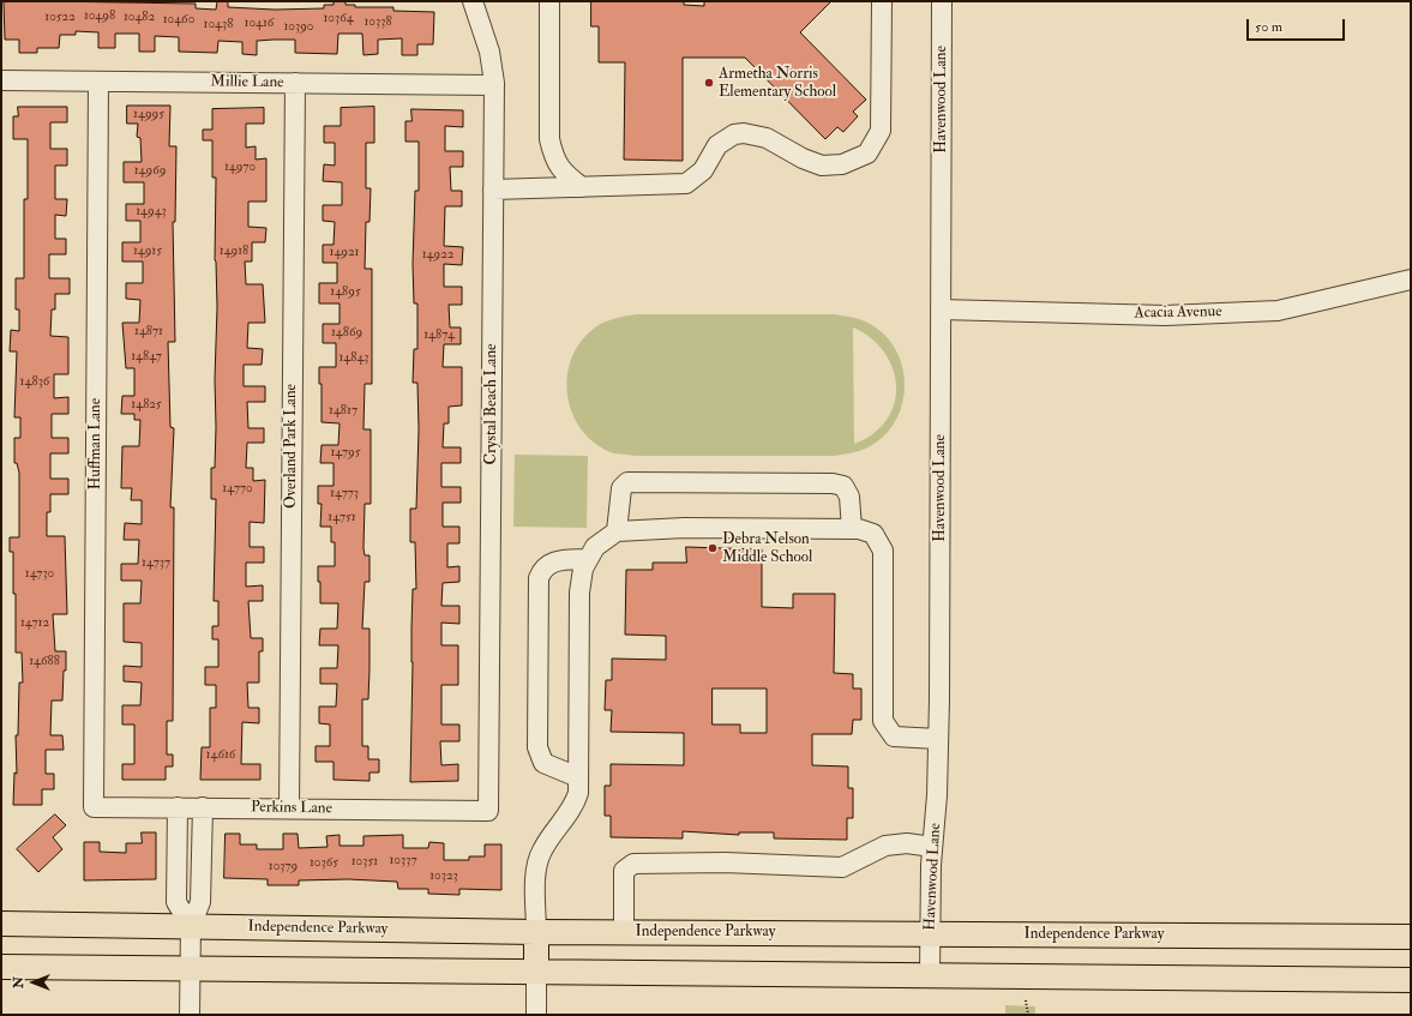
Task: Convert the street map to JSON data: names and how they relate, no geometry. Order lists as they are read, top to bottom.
{
  "streets": {
    "main road": ["Independence Parkway"],
    "street": [
      "Millie Lane",
      "Havenwood Lane",
      "Acacia Avenue",
      "Crystal Beach Lane",
      "Huffman Lane",
      "Overland Park Lane",
      "Perkins Lane"
    ]
  },
  "crossings": [
    ["Millie Lane", "Crystal Beach Lane"],
    ["Millie Lane", "Huffman Lane"],
    ["Millie Lane", "Overland Park Lane"],
    ["Havenwood Lane", "Acacia Avenue"],
    ["Havenwood Lane", "Independence Parkway"],
    ["Crystal Beach Lane", "Perkins Lane"],
    ["Huffman Lane", "Perkins Lane"],
    ["Overland Park Lane", "Perkins Lane"]
  ],
  "places": ["Armetha Norris Elementary School", "Debra Nelson Middle School"],
  "house_numbers": [
    "10498",
    "10522",
    "10482",
    "10364",
    "10460",
    "10338",
    "10416",
    "10438",
    "10390",
    "14995",
    "14970",
    "14969",
    "14943",
    "14915",
    "14918",
    "14921",
    "14922",
    "14895",
    "14871",
    "14869",
    "14874",
    "14847",
    "14843",
    "14836",
    "14825",
    "14817",
    "14795",
    "14770",
    "14773",
    "14751",
    "14737",
    "14730",
    "14712",
    "14688",
    "14616",
    "10337",
    "10351",
    "10365",
    "10379",
    "10323"
  ],
  "scale_bar": "50 m",
  "north": "left"
}
